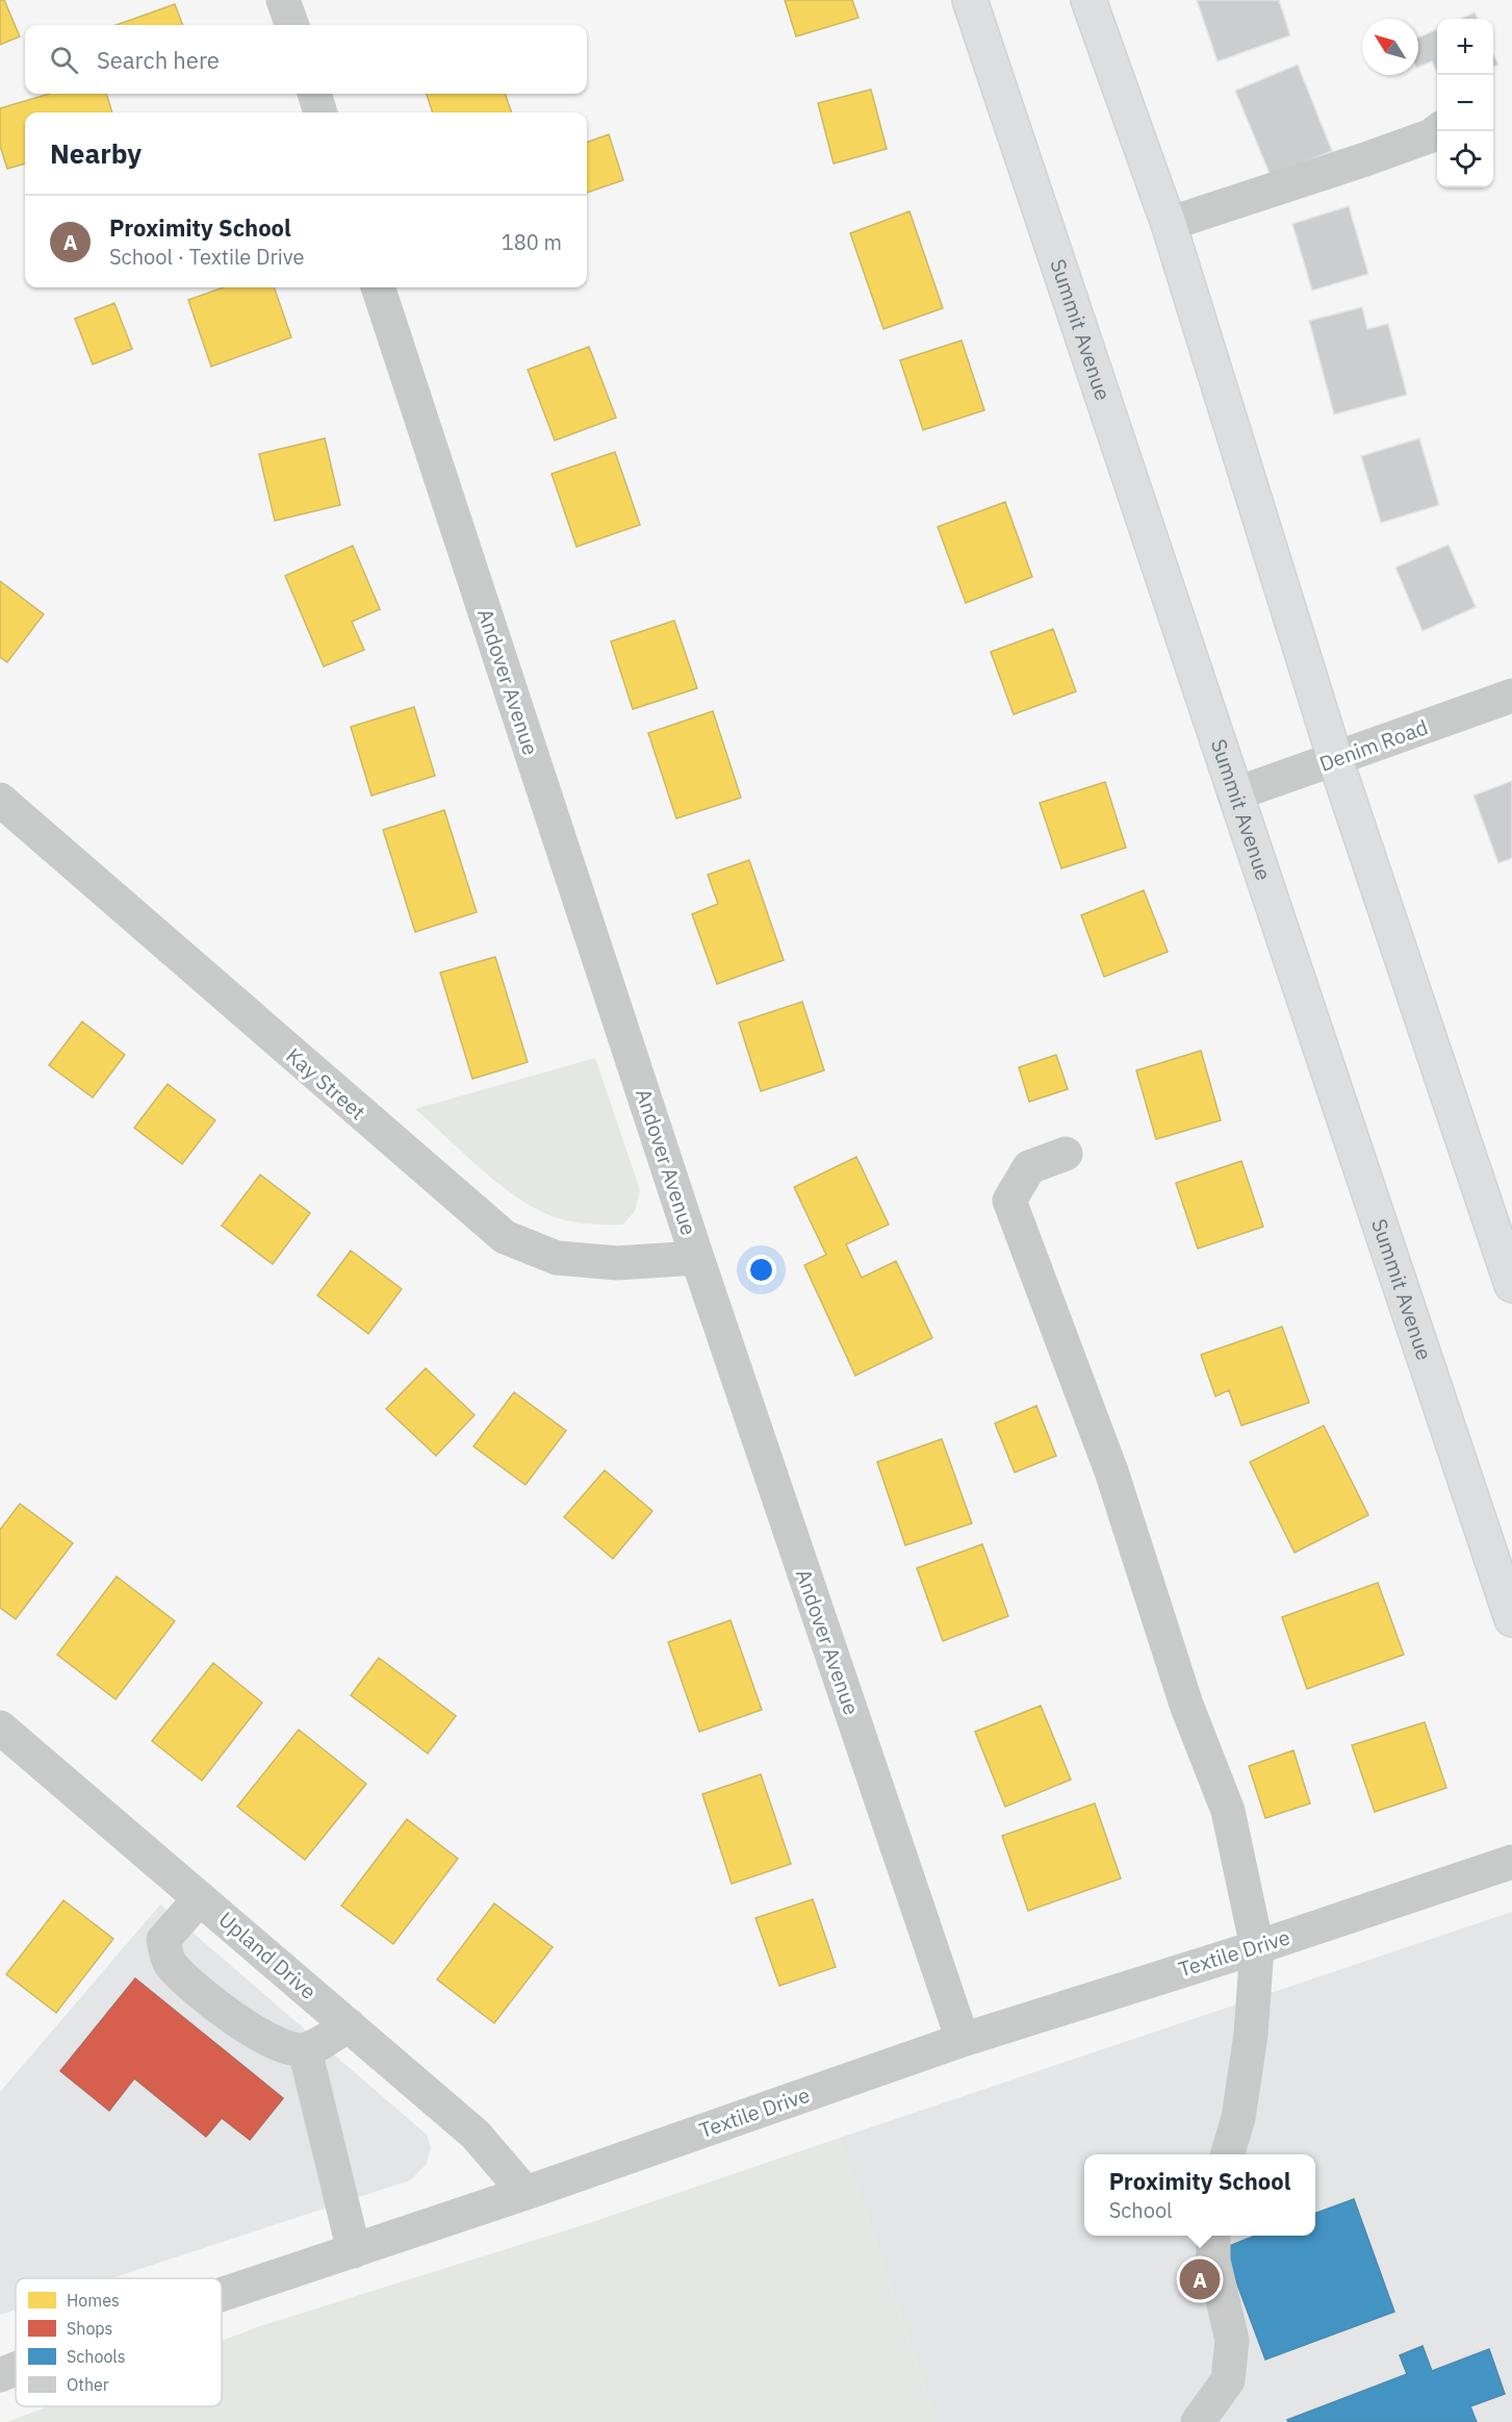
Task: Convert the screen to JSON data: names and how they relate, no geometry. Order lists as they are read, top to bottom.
{
  "streets": {
    "main road": ["Summit Avenue"],
    "street": [
      "Andover Avenue",
      "Denim Road",
      "Kay Street",
      "Textile Drive",
      "Upland Drive"
    ]
  },
  "crossings": [
    ["Summit Avenue", "Denim Road"],
    ["Andover Avenue", "Kay Street"],
    ["Andover Avenue", "Textile Drive"],
    ["Textile Drive", "Upland Drive"]
  ],
  "legend": [
    "Homes",
    "Shops",
    "Schools",
    "Other"
  ],
  "north": "top left",
  "page": {
    "map_buttons": ["+", "−"],
    "search": "Search here",
    "heading": "Nearby",
    "list": [
      {
        "mark": "A",
        "name": "Proximity School",
        "note": "School · Textile Drive",
        "value": "180 m"
      }
    ],
    "popup": ["Proximity School", "School"],
    "pins": "A"
  }
}
